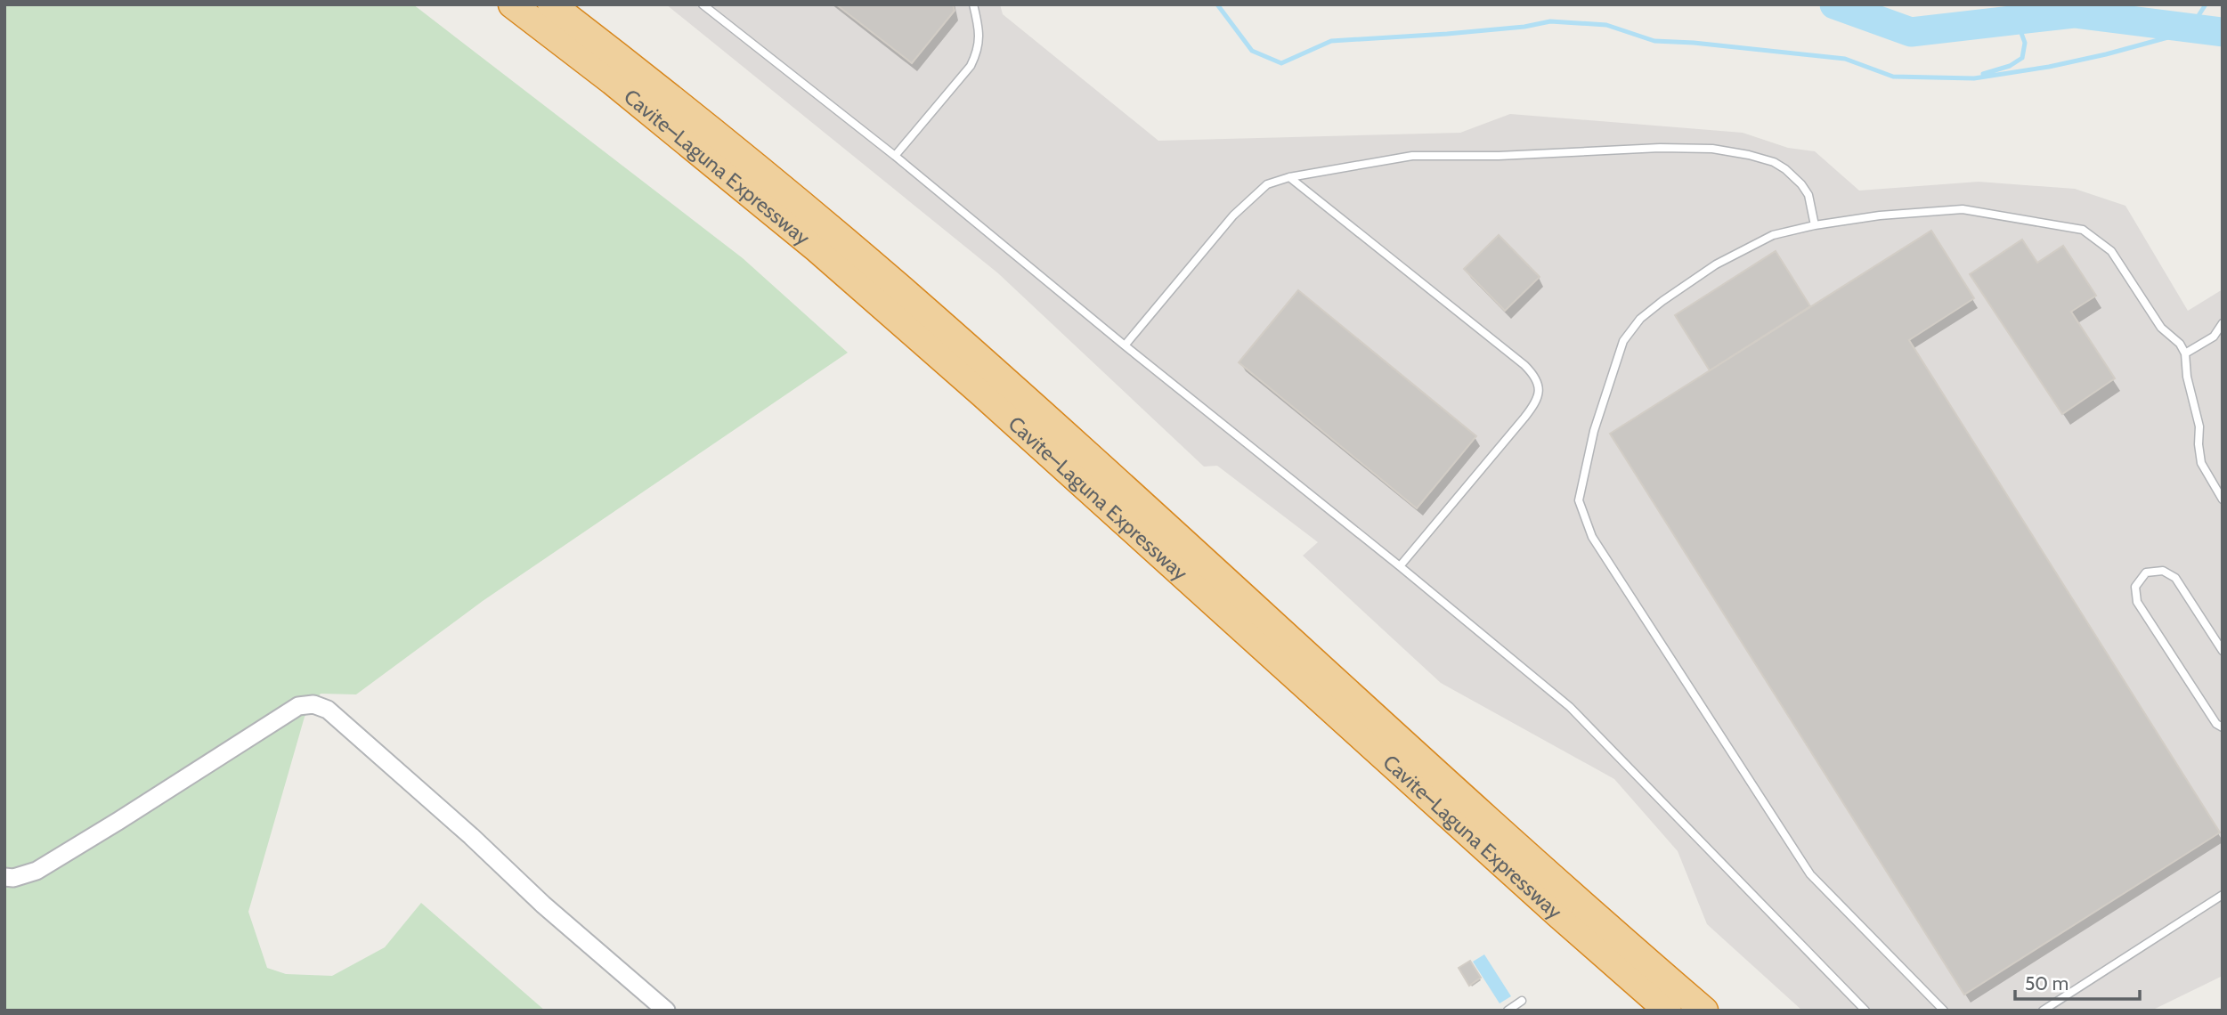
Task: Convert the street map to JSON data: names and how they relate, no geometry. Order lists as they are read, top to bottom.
{
  "streets": {
    "highway": ["Cavite–Laguna Expressway"]
  },
  "scale_bar": "50 m"
}
